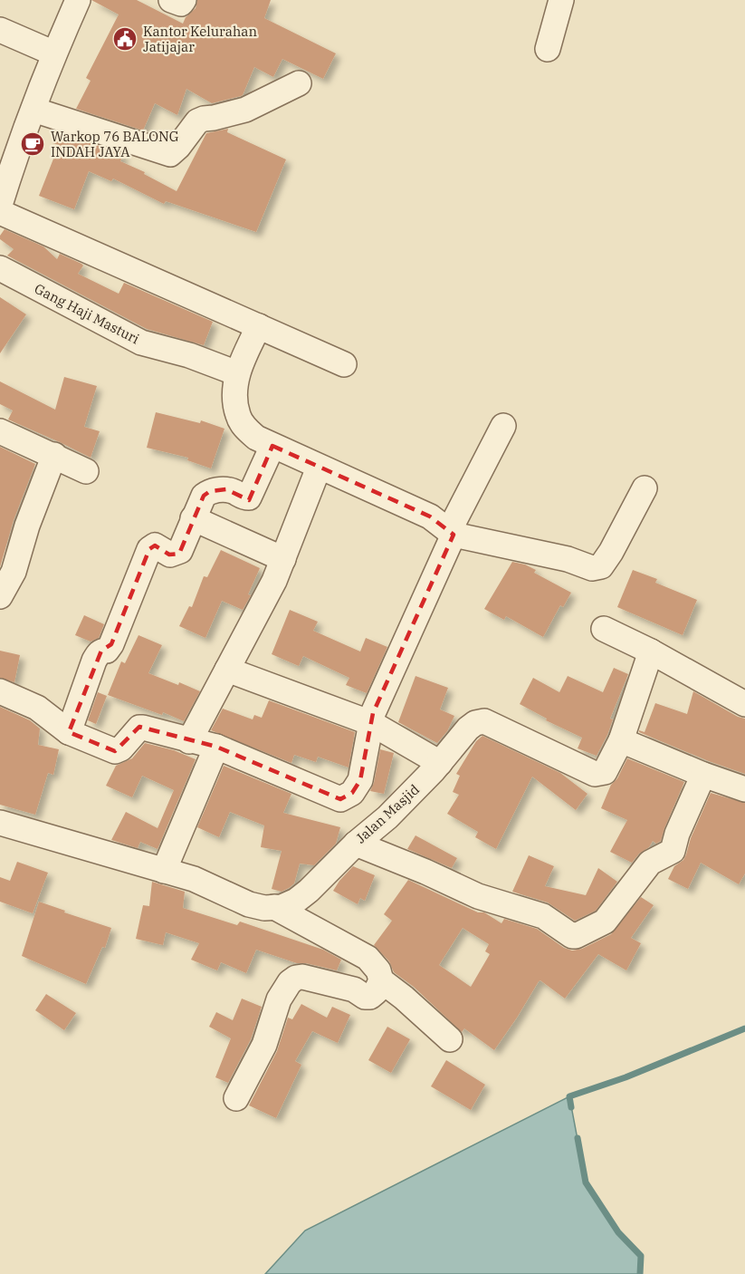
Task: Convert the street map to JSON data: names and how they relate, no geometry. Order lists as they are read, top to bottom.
{
  "streets": {
    "street": ["Gang Haji Masturi", "Jalan Masjid"]
  },
  "places": {
    "public building": ["Kantor Kelurahan Jatijajar"],
    "cafe": ["Warkop 76 BALONG INDAH JAYA"]
  }
}
